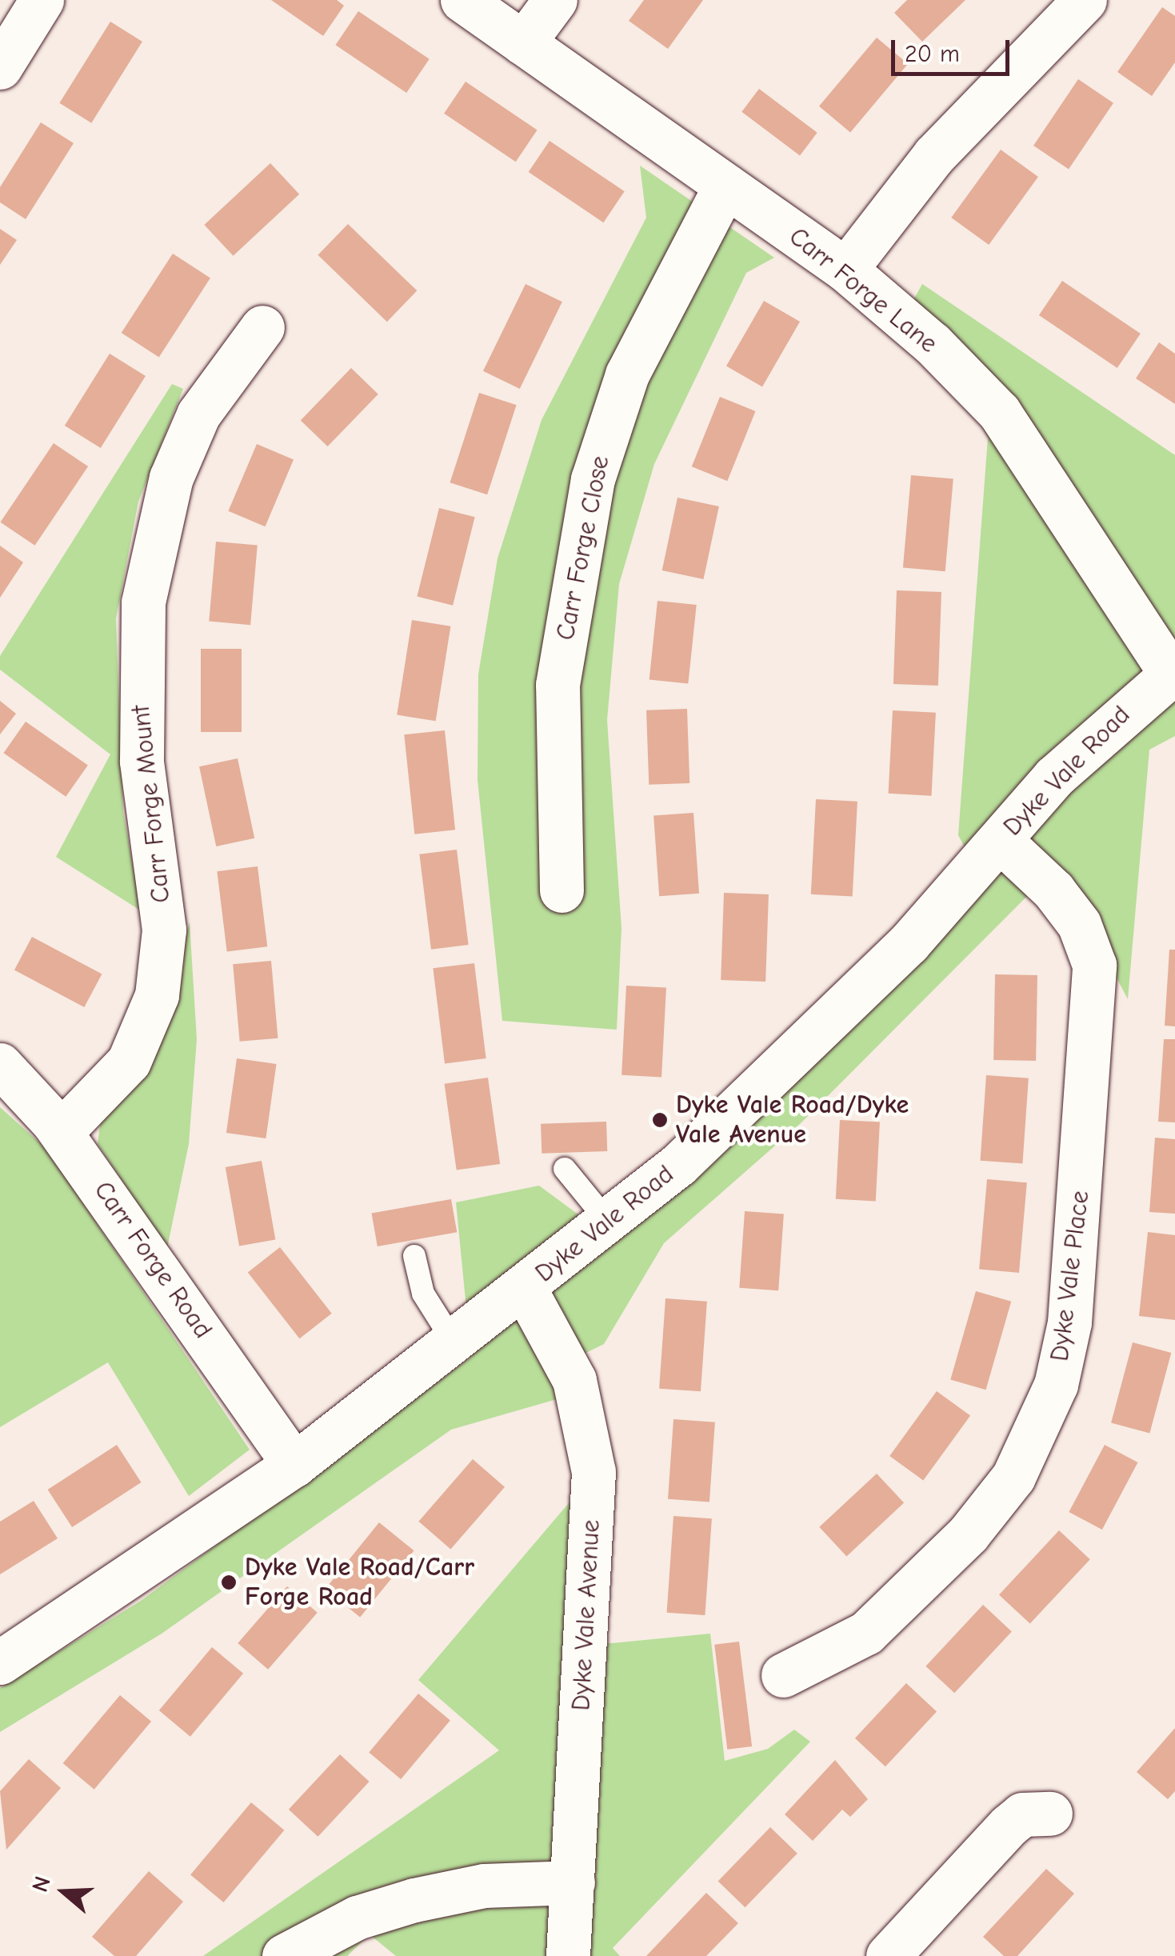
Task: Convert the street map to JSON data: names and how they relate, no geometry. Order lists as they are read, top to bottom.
{
  "streets": {
    "street": [
      "Carr Forge Lane",
      "Carr Forge Close",
      "Dyke Vale Road",
      "Carr Forge Mount",
      "Carr Forge Road",
      "Dyke Vale Place",
      "Dyke Vale Avenue"
    ]
  },
  "crossings": [
    ["Carr Forge Lane", "Carr Forge Close"],
    ["Carr Forge Lane", "Dyke Vale Road"],
    ["Dyke Vale Road", "Carr Forge Road"],
    ["Dyke Vale Road", "Dyke Vale Place"],
    ["Dyke Vale Road", "Dyke Vale Avenue"],
    ["Carr Forge Mount", "Carr Forge Road"]
  ],
  "places": ["Dyke Vale Road/Dyke Vale Avenue", "Dyke Vale Road/Carr Forge Road"],
  "scale_bar": "20 m",
  "north": "left"
}
